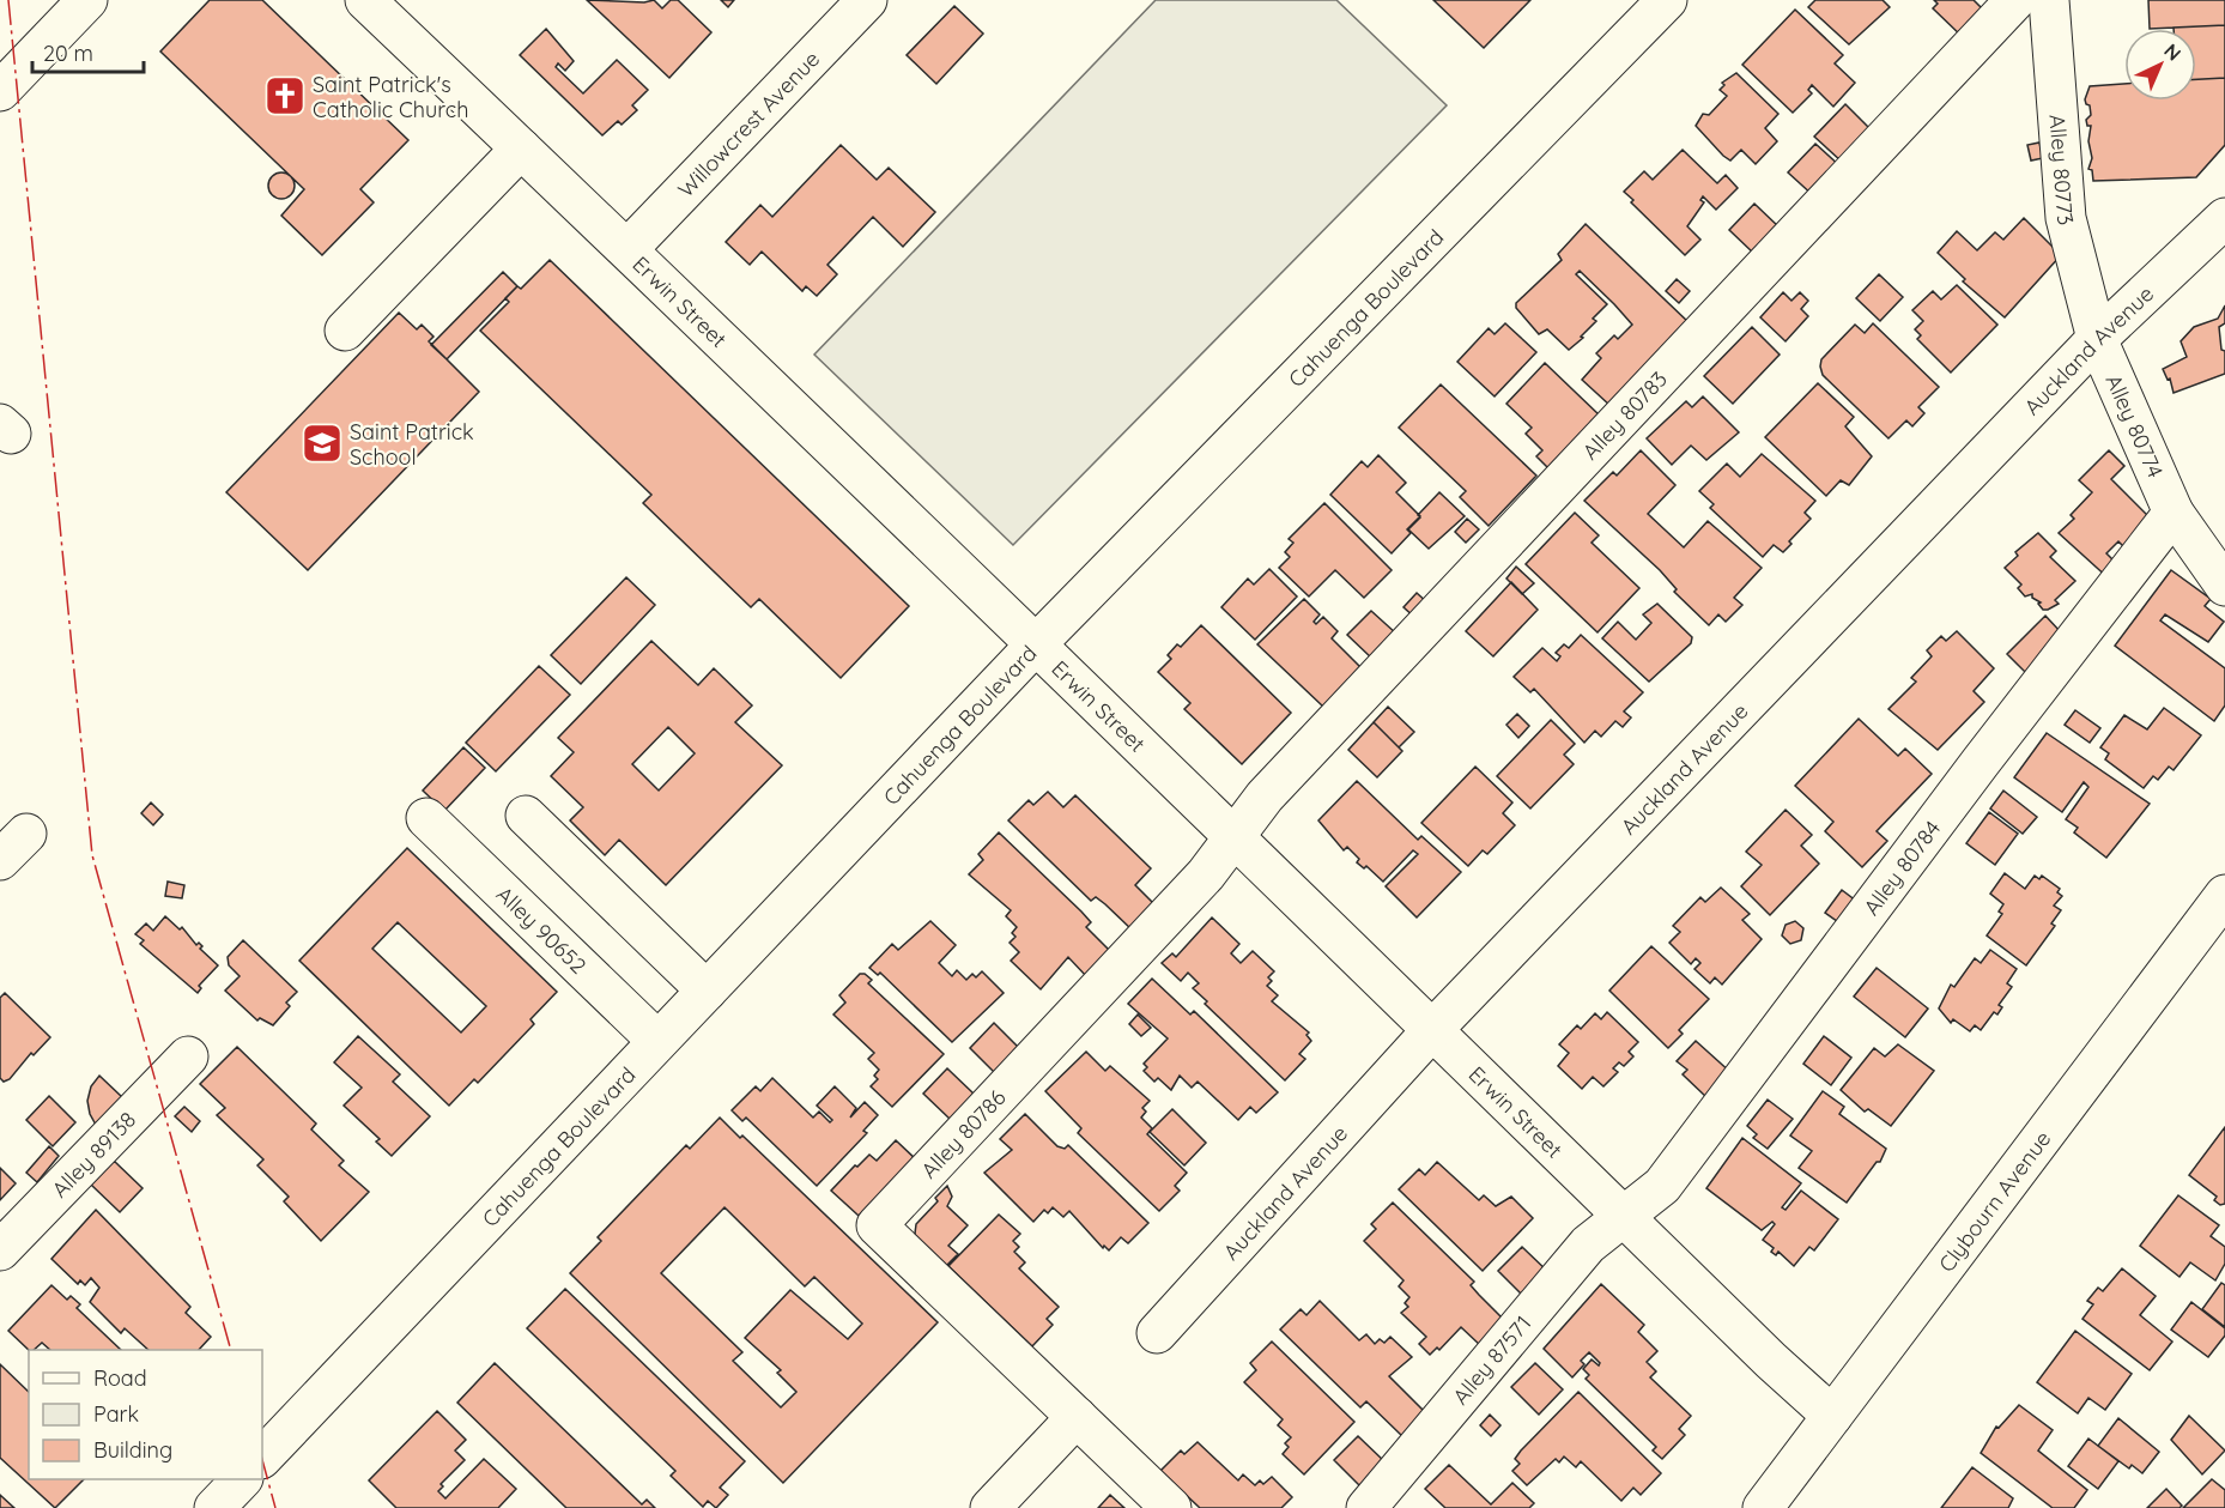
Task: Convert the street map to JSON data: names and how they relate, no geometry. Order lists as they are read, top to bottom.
{
  "streets": {
    "street": [
      "Willowcrest Avenue",
      "Alley 80773",
      "Erwin Street",
      "Cahuenga Boulevard",
      "Auckland Avenue",
      "Alley 80783",
      "Alley 80774",
      "Alley 80784",
      "Alley 90652",
      "Alley 80786",
      "Alley 89138",
      "Clybourn Avenue",
      "Alley 87571"
    ]
  },
  "crossings": [
    ["Willowcrest Avenue", "Erwin Street"],
    ["Alley 80773", "Auckland Avenue"],
    ["Alley 80773", "Alley 80774"],
    ["Erwin Street", "Cahuenga Boulevard"],
    ["Erwin Street", "Auckland Avenue"],
    ["Erwin Street", "Alley 80783"],
    ["Erwin Street", "Alley 80784"],
    ["Erwin Street", "Alley 80786"],
    ["Erwin Street", "Clybourn Avenue"],
    ["Erwin Street", "Alley 87571"],
    ["Cahuenga Boulevard", "Alley 90652"],
    ["Auckland Avenue", "Alley 80774"],
    ["Alley 80783", "Alley 80786"],
    ["Alley 80774", "Alley 80784"],
    ["Alley 80784", "Alley 87571"]
  ],
  "places": {
    "church": ["Saint Patrick's Catholic Church"],
    "school or university": ["Saint Patrick School"]
  },
  "legend": ["Road", "Park", "Building"],
  "scale_bar": "20 m",
  "north": "top right"
}
